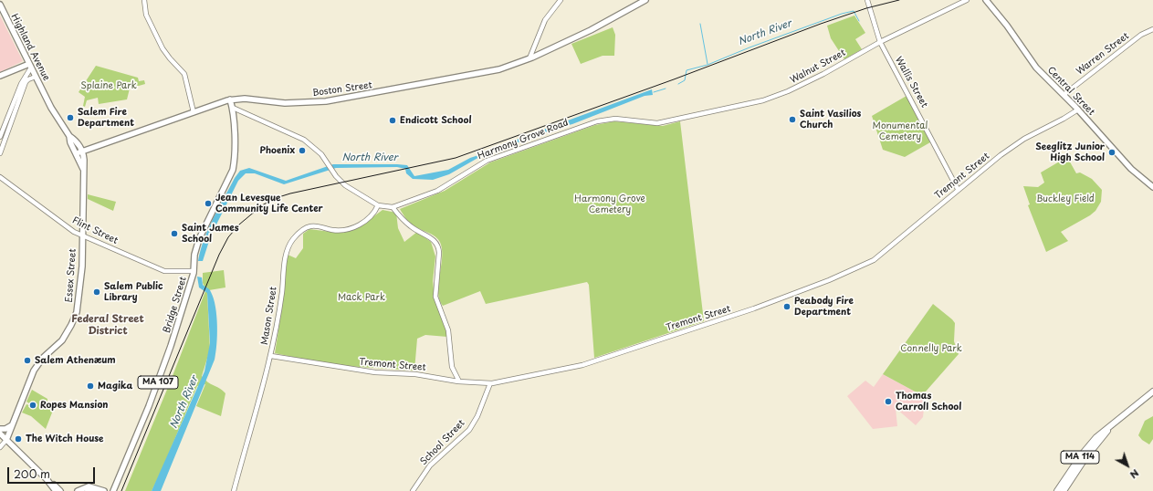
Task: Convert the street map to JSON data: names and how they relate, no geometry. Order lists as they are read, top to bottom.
{
  "streets": {
    "highway": ["MA 114"],
    "main road": [
      "Highland Avenue",
      "Boston Street",
      "Central Street",
      "Essex Street",
      "Bridge Street",
      "MA 107"
    ],
    "street": [
      "Warren Street",
      "Walnut Street",
      "Wallis Street",
      "Harmony Grove Road",
      "Tremont Street",
      "Flint Street",
      "Mason Street",
      "School Street"
    ]
  },
  "crossings": [
    ["Highland Avenue", "Essex Street"],
    ["Warren Street", "Central Street"],
    ["Walnut Street", "Wallis Street"],
    ["Walnut Street", "Harmony Grove Road"],
    ["Wallis Street", "Tremont Street"],
    ["Boston Street", "Essex Street"],
    ["Boston Street", "Bridge Street"],
    ["Central Street", "Tremont Street"],
    ["Tremont Street", "Mason Street"],
    ["Tremont Street", "School Street"],
    ["Flint Street", "Essex Street"],
    ["Flint Street", "Bridge Street"]
  ],
  "districts": ["Federal Street District"],
  "water": ["North River"],
  "parks": [
    "Splaine Park",
    "Monumental Cemetery",
    "Harmony Grove Cemetery",
    "Buckley Field",
    "Mack Park",
    "Connelly Park"
  ],
  "places": [
    "Salem Fire Department",
    "Saint Vasilios Church",
    "Endicott School",
    "Phoenix",
    "Seeglitz Junior High School",
    "Jean Levesque Community Life Center",
    "Saint James School",
    "Salem Public Library",
    "Peabody Fire Department",
    "Salem Athenæum",
    "Magika",
    "Thomas Carroll School",
    "Ropes Mansion",
    "The Witch House"
  ],
  "scale_bar": "200 m",
  "north": "bottom right"
}
